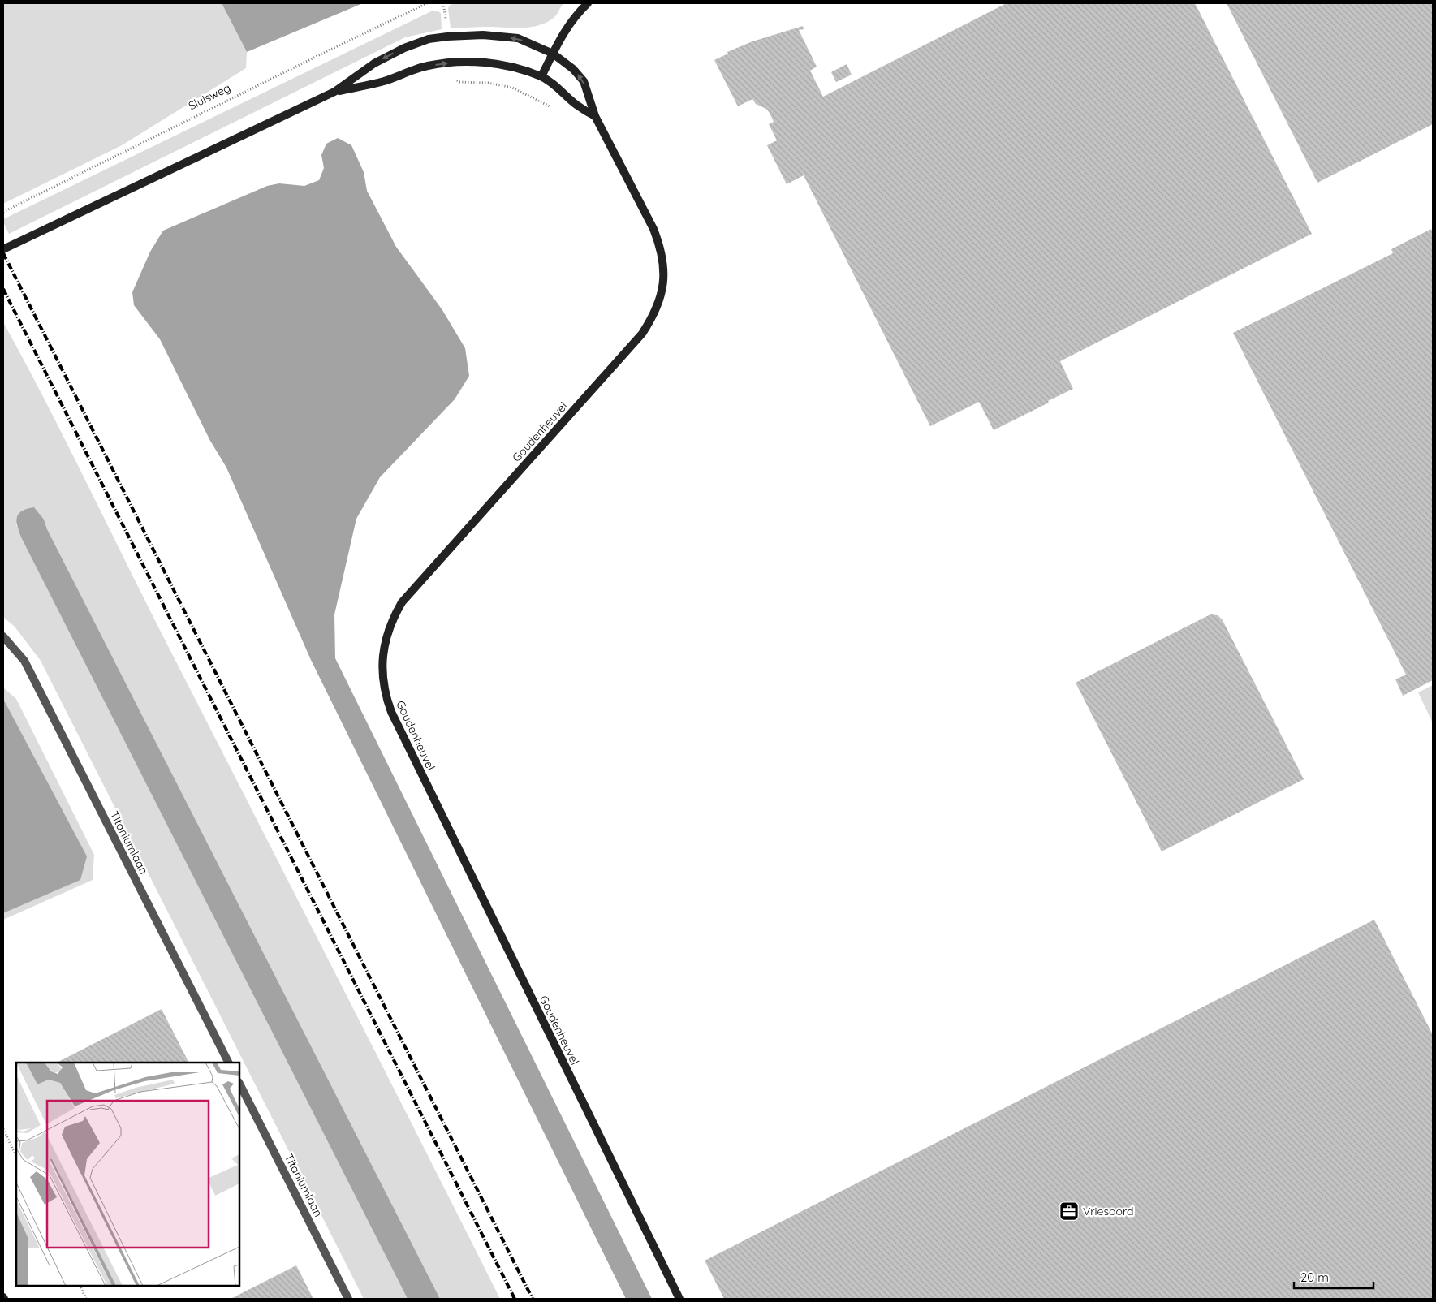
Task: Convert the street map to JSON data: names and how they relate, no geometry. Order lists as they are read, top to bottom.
{
  "streets": {
    "street": ["Goudenheuvel", "Titaniumlaan"],
    "path": ["Sluisweg"]
  },
  "places": {
    "office": ["Vriesoord"]
  },
  "scale_bar": "20 m"
}
